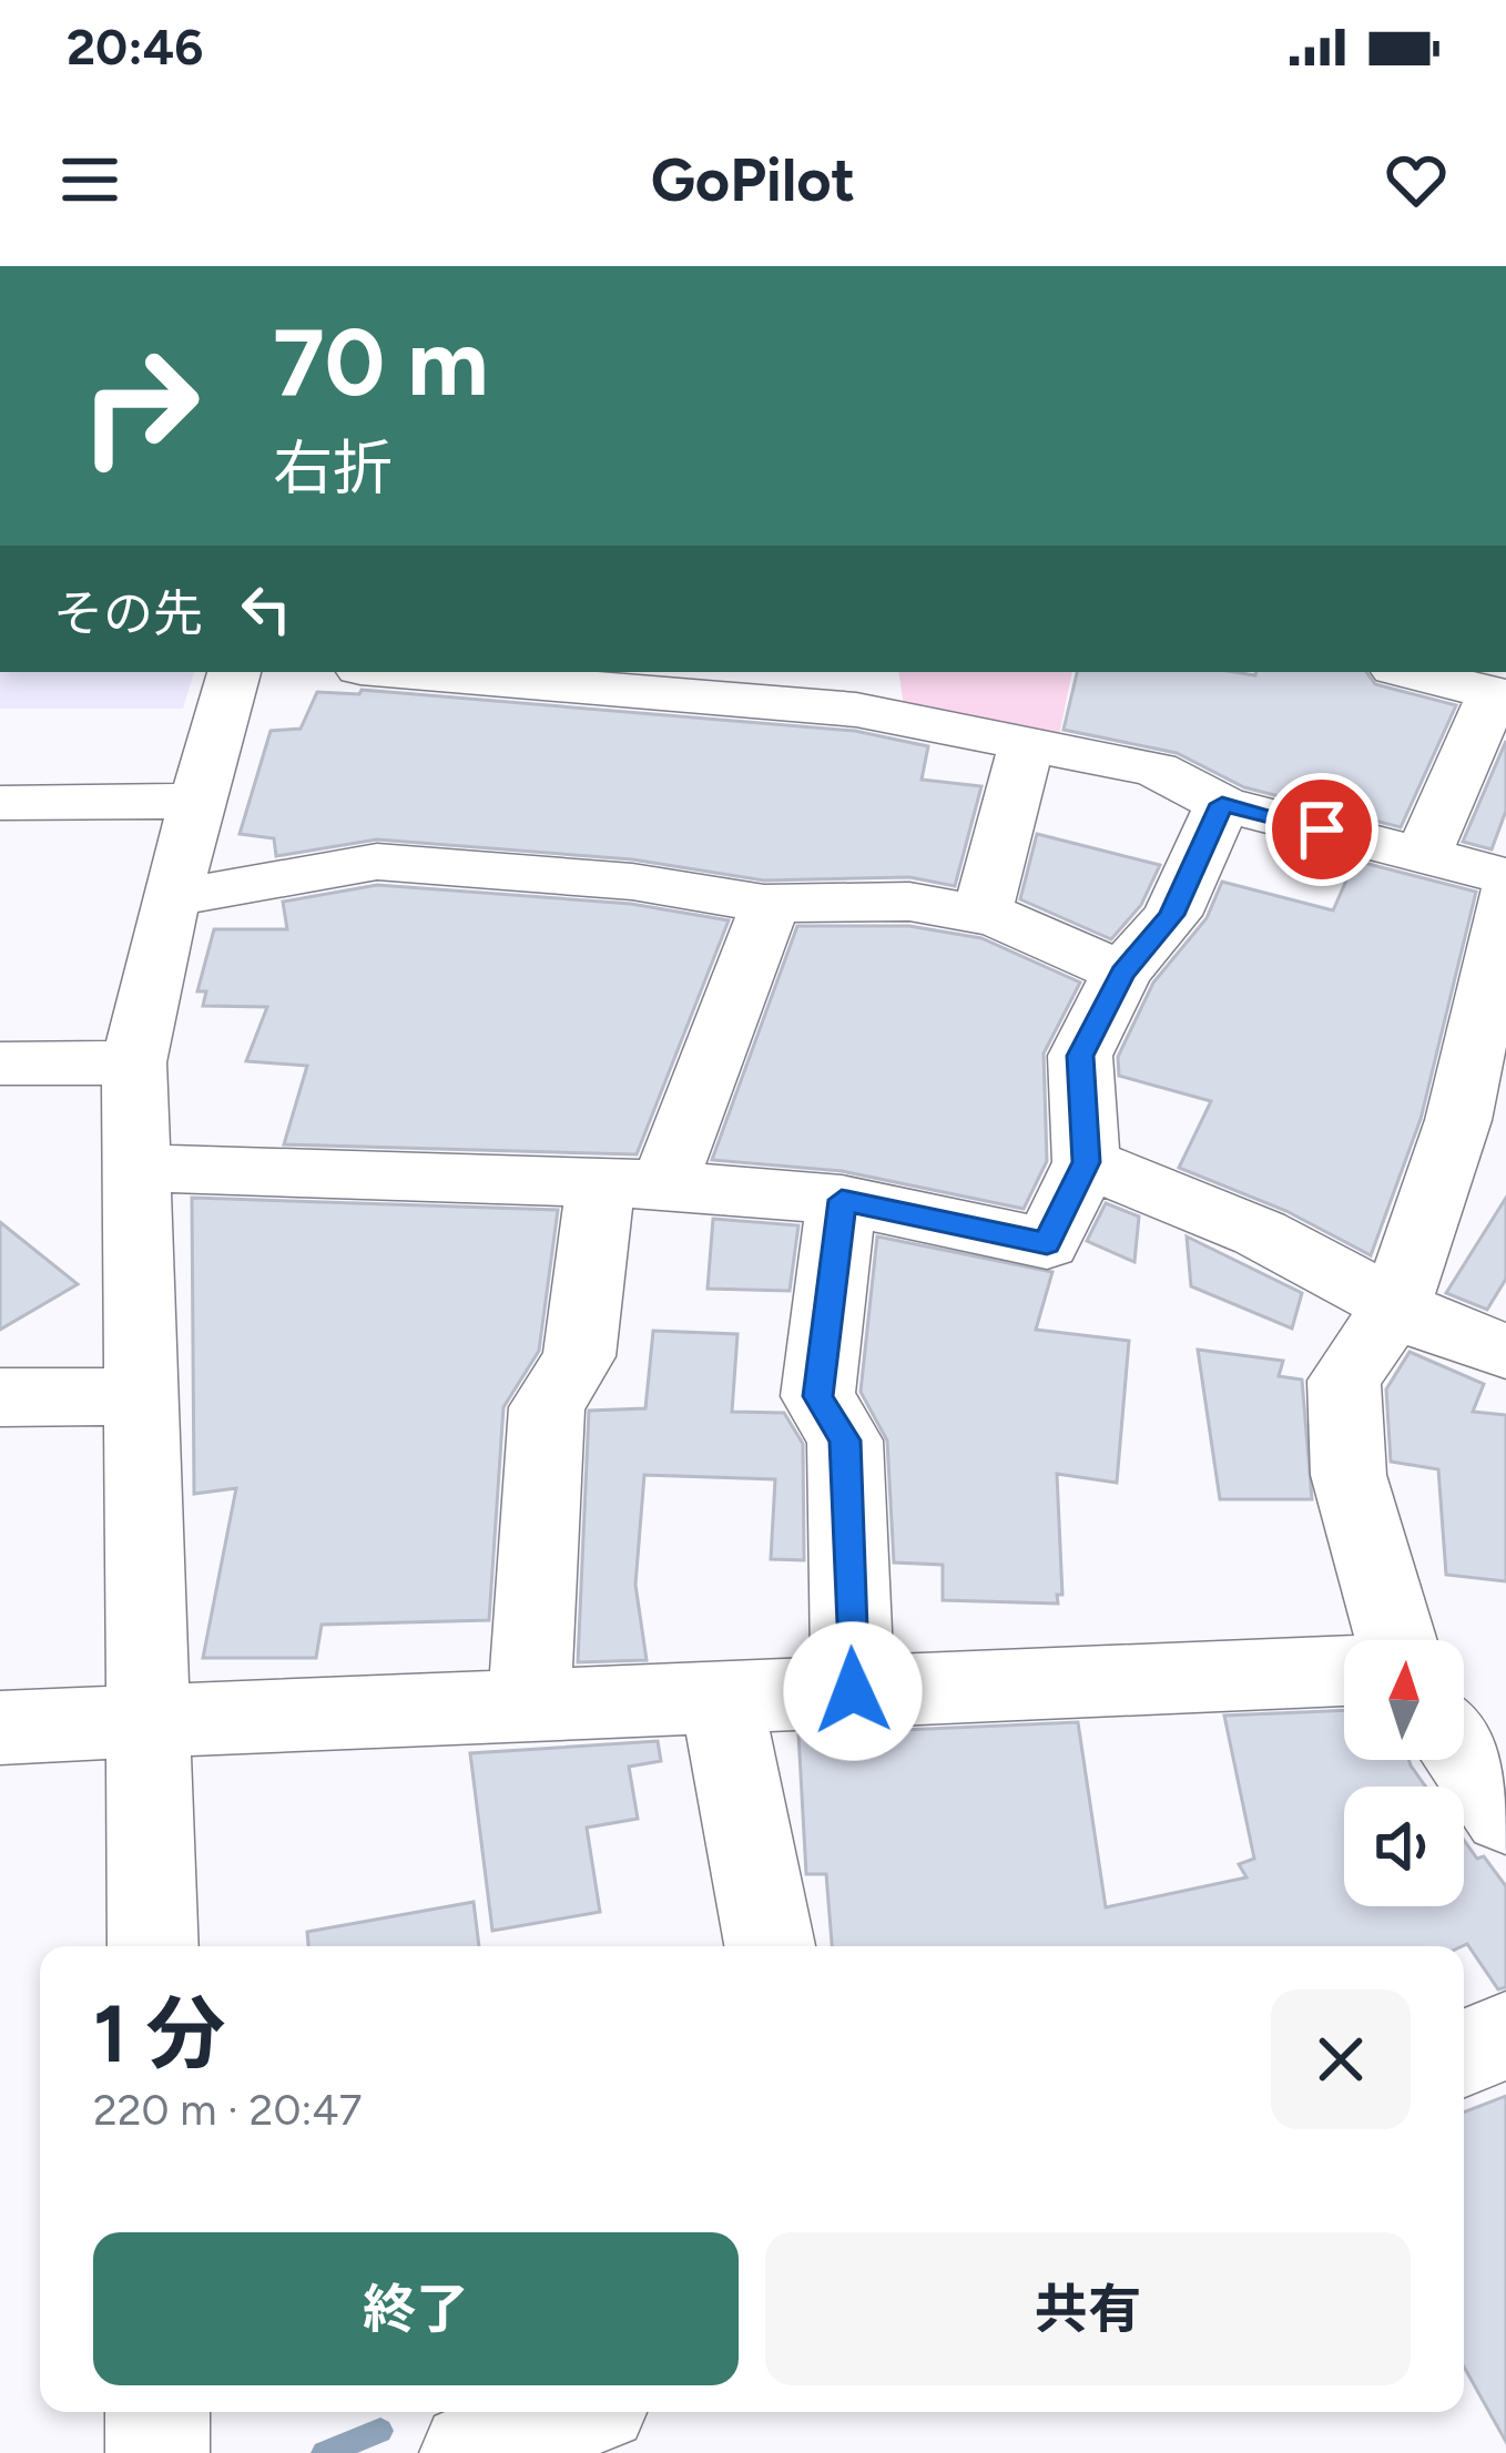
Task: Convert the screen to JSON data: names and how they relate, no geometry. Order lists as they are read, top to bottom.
{
  "north": "top",
  "page": {
    "status": "20:46",
    "header": "GoPilot",
    "turn": ["70 m", "右折"],
    "then": "その先",
    "heading": ["1 分", "220 m · 20:47"],
    "buttons": ["終了", "共有"]
  }
}
